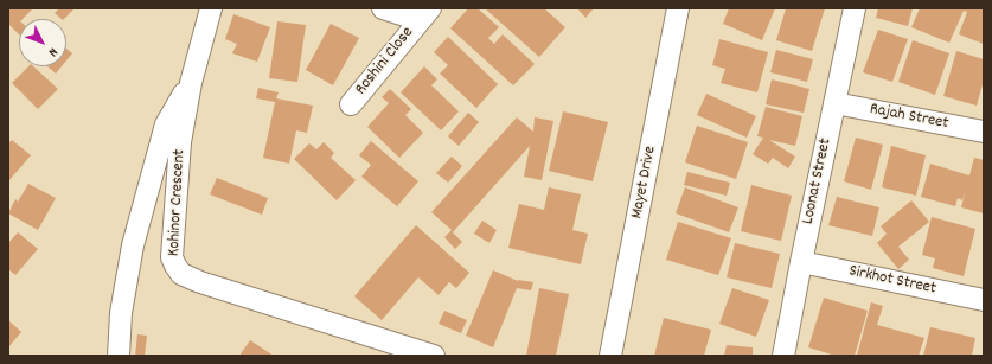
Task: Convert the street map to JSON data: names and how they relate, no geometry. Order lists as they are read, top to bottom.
{
  "streets": {
    "street": [
      "Roshini Close",
      "Rajah Street",
      "Loonat Street",
      "Mayet Drive",
      "Kohinor Crescent",
      "Sirkhot Street"
    ]
  },
  "crossings": [
    ["Rajah Street", "Loonat Street"],
    ["Loonat Street", "Sirkhot Street"]
  ],
  "north": "bottom right"
}
